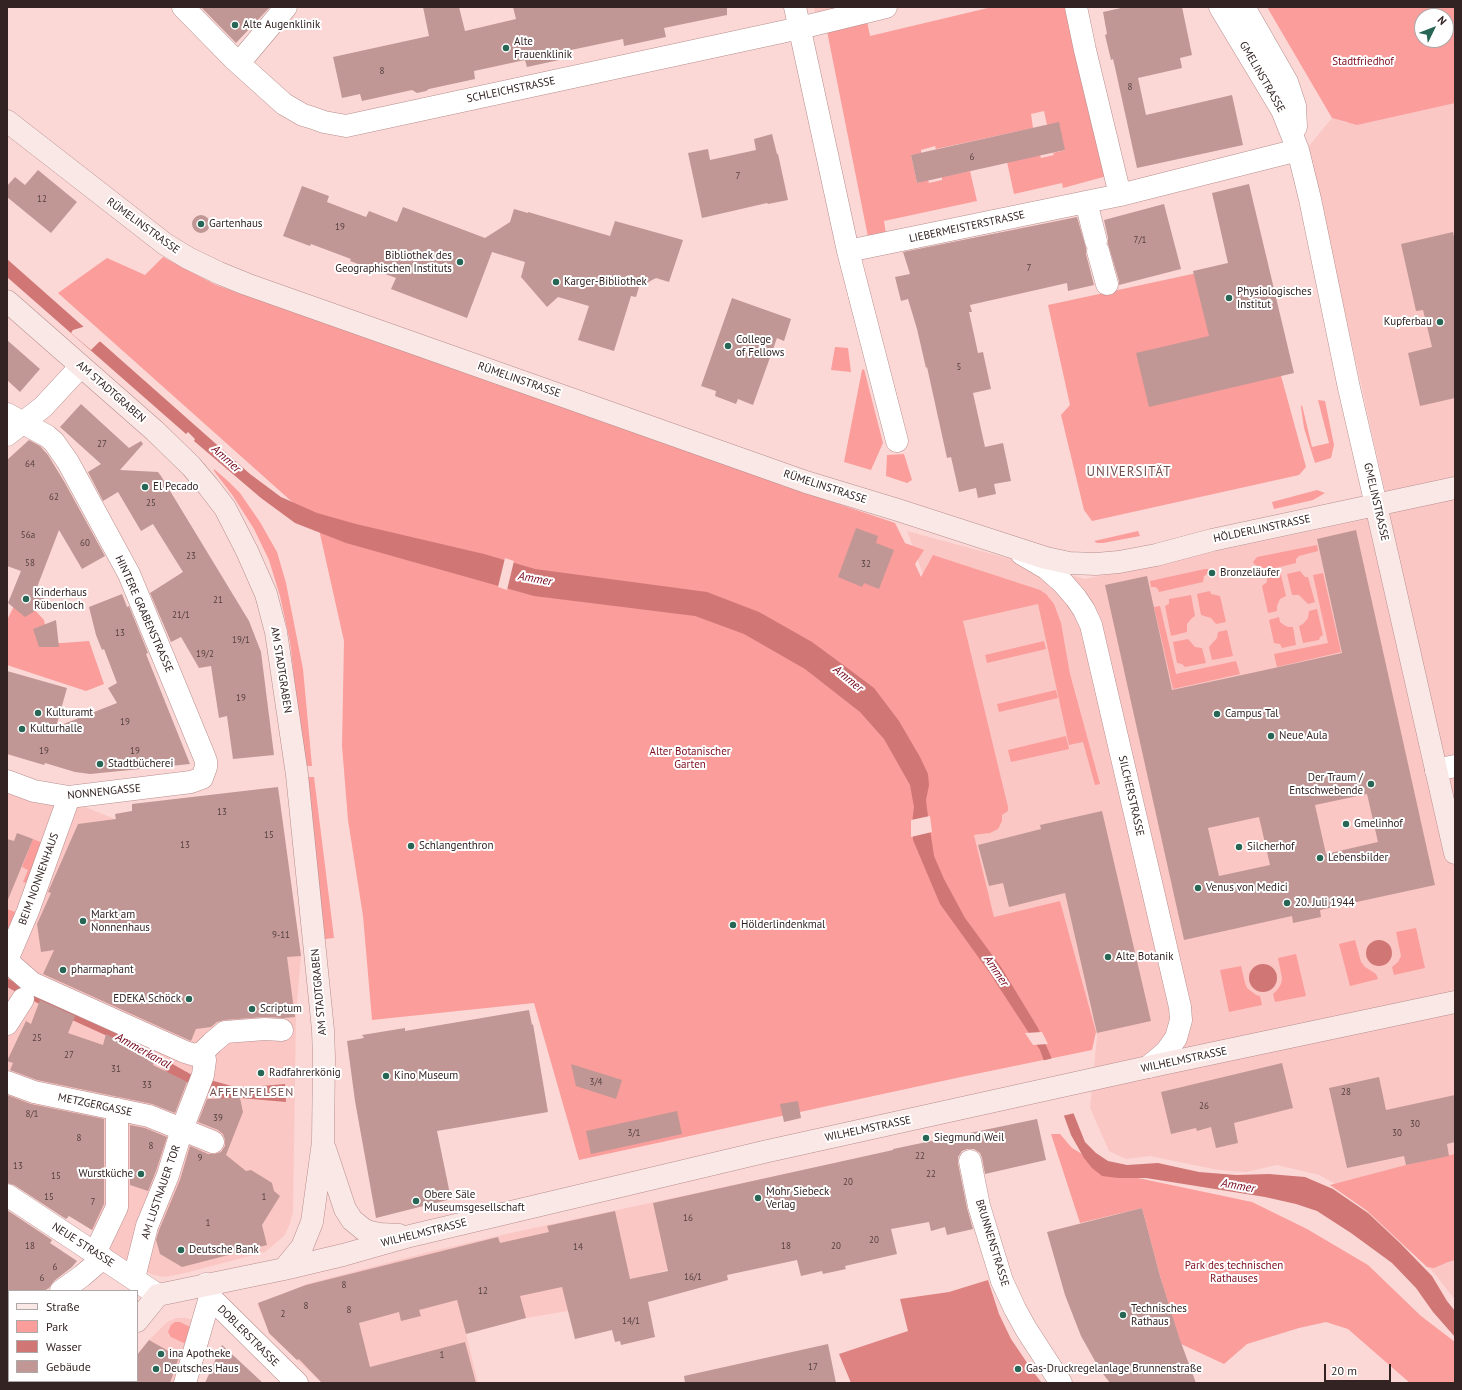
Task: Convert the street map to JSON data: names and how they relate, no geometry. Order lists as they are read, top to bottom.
{
  "streets": {
    "main road": [
      "GMELINSTRASSE",
      "RÜMELINSTRASSE",
      "AM STADTGRABEN",
      "HÖLDERLINSTRASSE",
      "WILHELMSTRASSE"
    ],
    "street": [
      "SCHLEICHSTRASSE",
      "LIEBERMEISTERSTRASSE",
      "HINTERE GRABENSTRASSE",
      "NONNENGASSE",
      "SILCHERSTRASSE",
      "BEIM NONNENHAUS",
      "METZGERGASSE",
      "AM LUSTNAUER TOR",
      "BRUNNENSTRASSE",
      "NEUE STRASSE",
      "DOBLERSTRASSE"
    ]
  },
  "crossings": [
    ["GMELINSTRASSE", "LIEBERMEISTERSTRASSE"],
    ["GMELINSTRASSE", "HÖLDERLINSTRASSE"],
    ["RÜMELINSTRASSE", "HÖLDERLINSTRASSE"],
    ["RÜMELINSTRASSE", "SILCHERSTRASSE"],
    ["AM STADTGRABEN", "WILHELMSTRASSE"],
    ["HINTERE GRABENSTRASSE", "NONNENGASSE"],
    ["NONNENGASSE", "BEIM NONNENHAUS"],
    ["SILCHERSTRASSE", "WILHELMSTRASSE"],
    ["METZGERGASSE", "AM LUSTNAUER TOR"],
    ["AM LUSTNAUER TOR", "NEUE STRASSE"]
  ],
  "districts": ["UNIVERSITÄT", "AFFENFELSEN"],
  "water": ["Ammer", "Ammerkanal"],
  "parks": ["Stadtfriedhof", "Alter Botanischer Garten", "Park des technischen Rathauses"],
  "places": [
    "Alte Augenklinik",
    "Alte Frauenklinik",
    "Gartenhaus",
    "Bibliothek des Geographischen Instituts",
    "Karger-Bibliothek",
    "Physiologisches Institut",
    "Kupferbau",
    "College of Fellows",
    "El Pecado",
    "Bronzeläufer",
    "Kinderhaus Rübenloch",
    "Kulturamt",
    "Campus Tal",
    "Kulturhalle",
    "Neue Aula",
    "Stadtbücherei",
    "Der Traum / Entschwebende",
    "Gmelinhof",
    "Schlangenthron",
    "Silcherhof",
    "Lebensbilder",
    "Venus von Medici",
    "20. Juli 1944",
    "Markt am Nonnenhaus",
    "Hölderlindenkmal",
    "Alte Botanik",
    "pharmaphant",
    "EDEKA Schöck",
    "Scriptum",
    "Radfahrerkönig",
    "Kino Museum",
    "Siegmund Weil",
    "Wurstküche",
    "Mohr Siebeck Verlag",
    "Obere Säle Museumsgesellschaft",
    "Deutsche Bank",
    "Technisches Rathaus",
    "ina Apotheke",
    "Deutsches Haus",
    "Gas-Druckregelanlage Brunnenstraße"
  ],
  "house_numbers": [
    "8",
    "8",
    "6",
    "7",
    "12",
    "19",
    "7/1",
    "7",
    "5",
    "27",
    "64",
    "62",
    "25",
    "56a",
    "60",
    "23",
    "58",
    "32",
    "21",
    "21/1",
    "13",
    "19/1",
    "19/2",
    "19",
    "19",
    "19",
    "19",
    "13",
    "15",
    "13",
    "9-11",
    "25",
    "27",
    "31",
    "3/4",
    "33",
    "28",
    "26",
    "8/1",
    "39",
    "30",
    "3/1",
    "30",
    "8",
    "8",
    "22",
    "9",
    "13",
    "22",
    "15",
    "20",
    "15",
    "1",
    "7",
    "16",
    "1",
    "20",
    "18",
    "18",
    "20",
    "14",
    "6",
    "16/1",
    "6",
    "8",
    "12",
    "8",
    "8",
    "2",
    "14/1",
    "1",
    "17"
  ],
  "legend": [
    "Straße",
    "Park",
    "Wasser",
    "Gebäude"
  ],
  "scale_bar": "20 m",
  "north": "top right"
}
